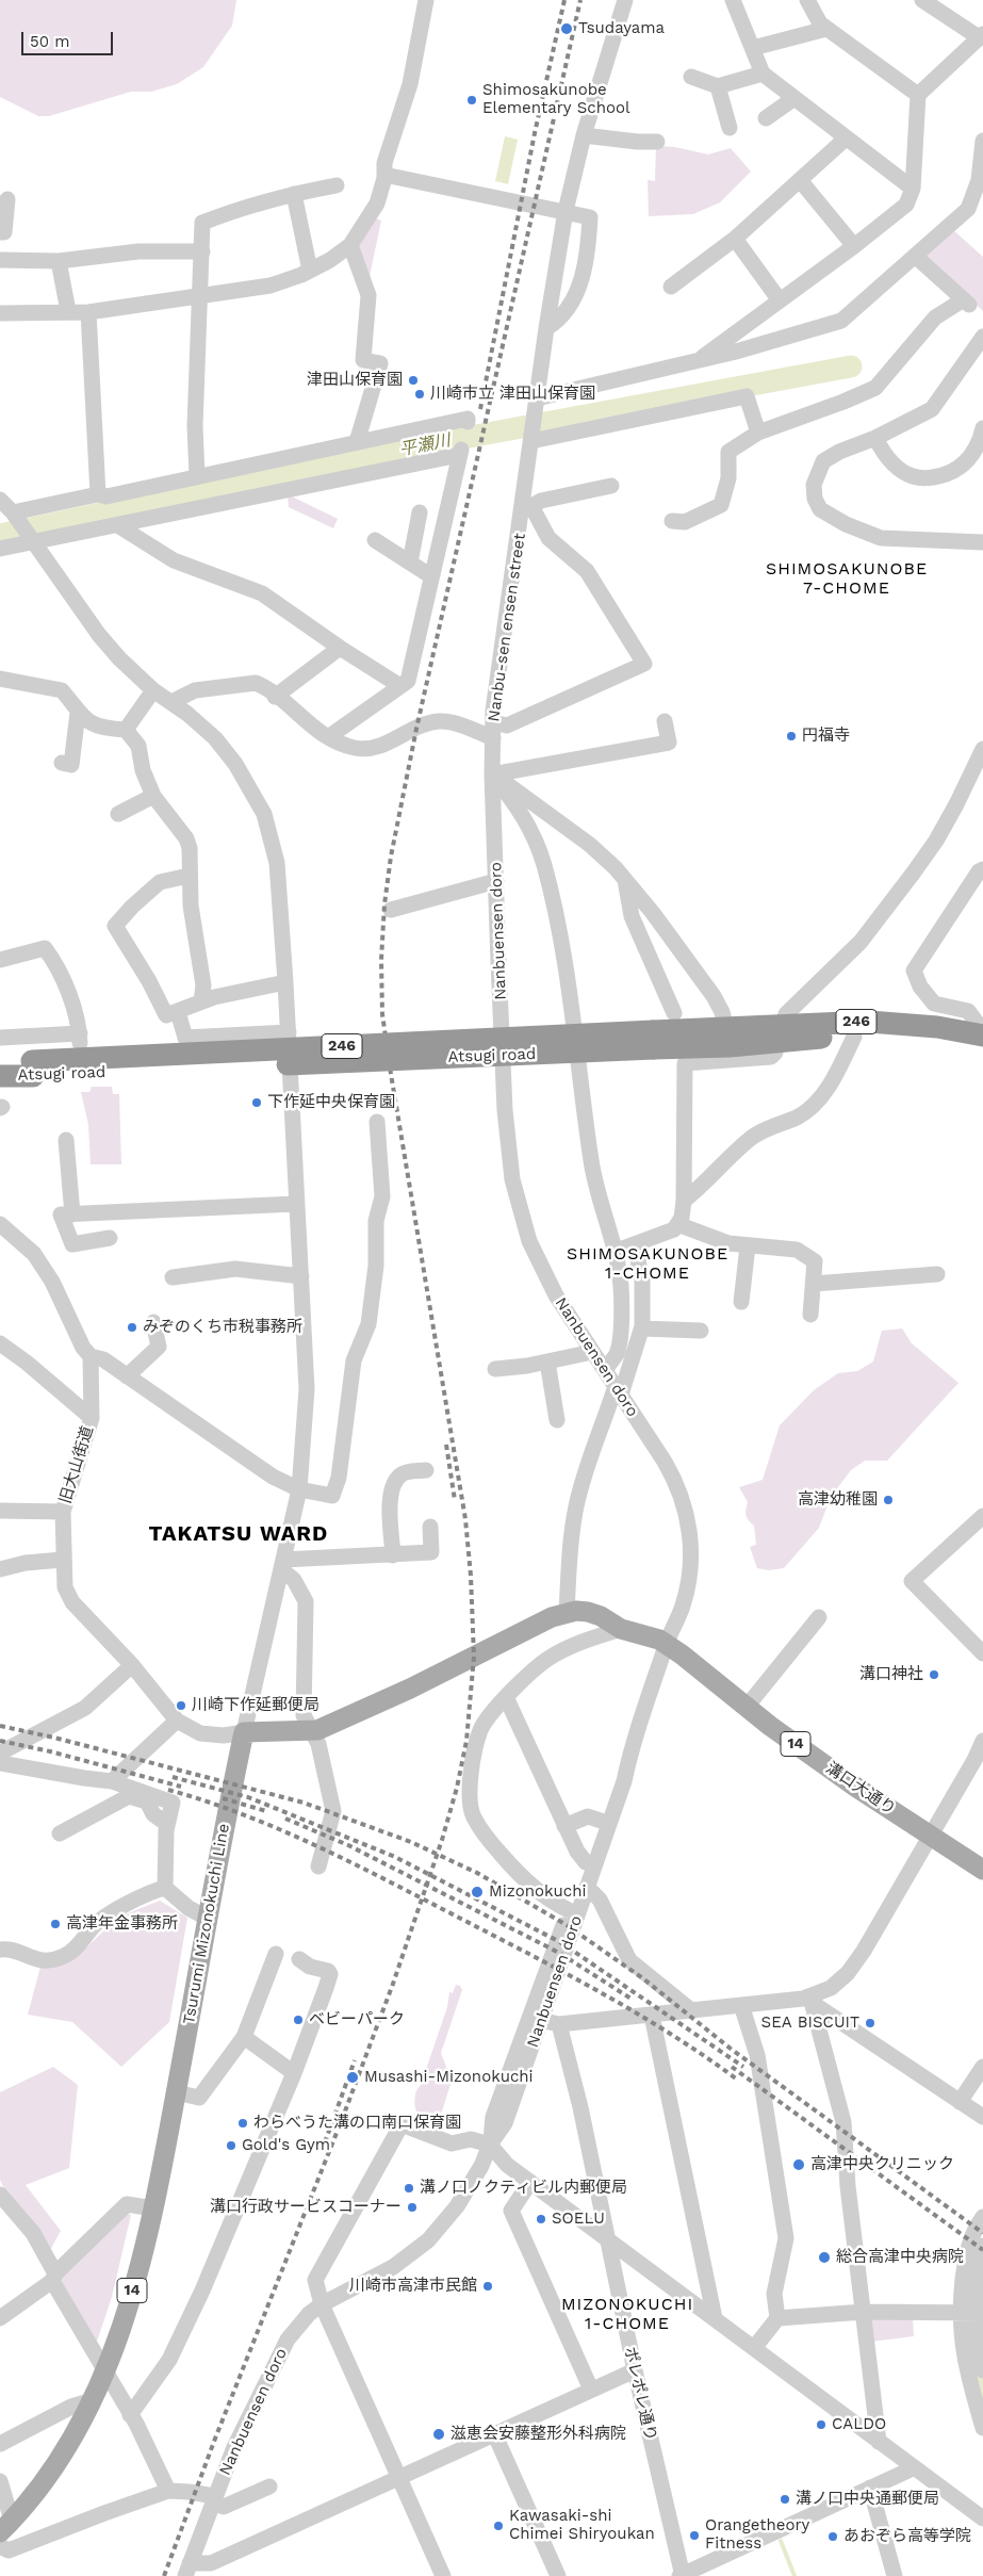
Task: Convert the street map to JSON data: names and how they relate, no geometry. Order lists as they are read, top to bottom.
{
  "streets": {
    "highway": ["246", "Atsugi road"],
    "main road": ["14", "溝口大通り", "Tsurumi Mizonokuchi Line"],
    "street": [
      "Nanbu-sen ensen street",
      "Nanbuensen doro",
      "旧大山街道",
      "ポレポレ通り"
    ]
  },
  "crossings": [
    ["Nanbu-sen ensen street", "Nanbuensen doro"],
    ["Nanbuensen doro", "14"],
    ["Nanbuensen doro", "溝口大通り"],
    ["旧大山街道", "14"],
    ["旧大山街道", "Tsurumi Mizonokuchi Line"],
    ["14", "溝口大通り"],
    ["14", "Tsurumi Mizonokuchi Line"]
  ],
  "districts": [
    "SHIMOSAKUNOBE 7-CHOME",
    "SHIMOSAKUNOBE 1-CHOME",
    "TAKATSU WARD",
    "MIZONOKUCHI 1-CHOME"
  ],
  "water": ["平瀬川"],
  "places": [
    "Tsudayama",
    "Shimosakunobe Elementary School",
    "津田山保育園",
    "川崎市立 津田山保育園",
    "円福寺",
    "下作延中央保育園",
    "みぞのくち市税事務所",
    "高津幼稚園",
    "溝口神社",
    "川崎下作延郵便局",
    "Mizonokuchi",
    "高津年金事務所",
    "ベビーパーク",
    "SEA BISCUIT",
    "Musashi-Mizonokuchi",
    "わらべうた溝の口南口保育園",
    "Gold's Gym",
    "高津中央クリニック",
    "溝ノ口ノクティビル内郵便局",
    "溝口行政サービスコーナー",
    "SOELU",
    "総合高津中央病院",
    "川崎市高津市民館",
    "CALDO",
    "滋恵会安藤整形外科病院",
    "溝ノ口中央通郵便局",
    "Kawasaki-shi Chimei Shiryoukan",
    "Orangetheory Fitness",
    "あおぞら高等学院"
  ],
  "scale_bar": "50 m"
}
